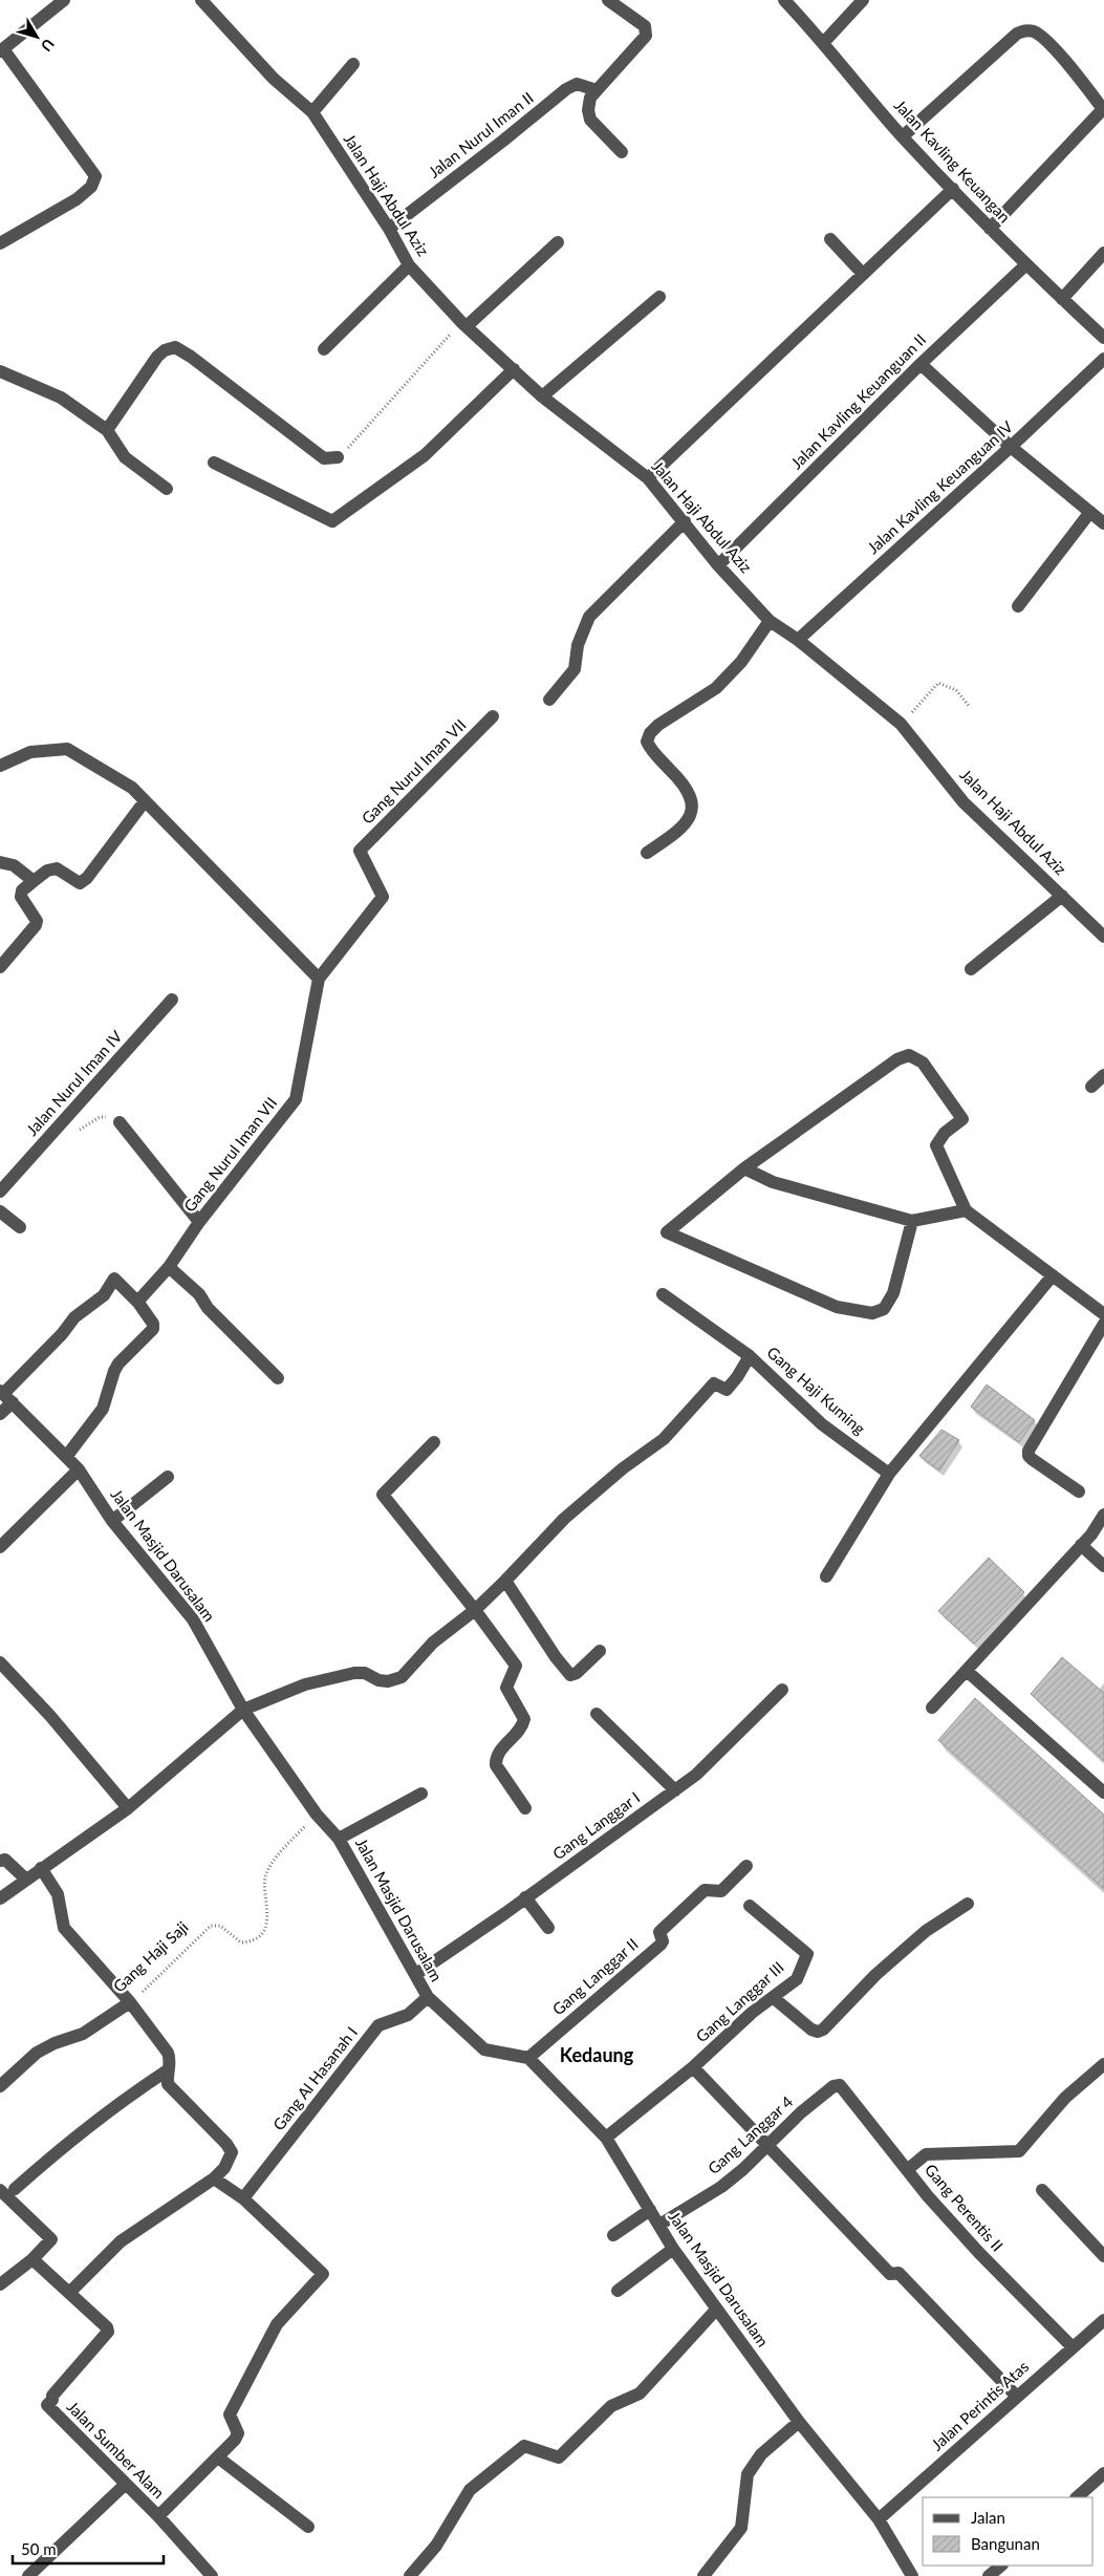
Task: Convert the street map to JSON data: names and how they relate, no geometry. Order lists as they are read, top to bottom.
{
  "streets": {
    "street": [
      "Jalan Nurul Iman II",
      "Jalan Kavling Keuangan",
      "Jalan Haji Abdul Aziz",
      "Jalan Kavling Keuanguan II",
      "Jalan Kavling Keuanguan IV",
      "Gang Nurul Iman VII",
      "Jalan Nurul Iman IV",
      "Gang Haji Kuming",
      "Jalan Masjid Darusalam",
      "Gang Langgar I",
      "Gang Haji Saji",
      "Gang Langgar II",
      "Gang Langgar III",
      "Gang Al Hasanah I",
      "Gang Langgar 4",
      "Gang Perentis II",
      "Jalan Perintis Atas",
      "Jalan Sumber Alam"
    ]
  },
  "crossings": [
    ["Jalan Nurul Iman II", "Jalan Haji Abdul Aziz"],
    ["Jalan Kavling Keuangan", "Jalan Kavling Keuanguan II"],
    ["Jalan Haji Abdul Aziz", "Jalan Kavling Keuanguan II"],
    ["Jalan Haji Abdul Aziz", "Jalan Kavling Keuanguan IV"],
    ["Jalan Masjid Darusalam", "Gang Langgar I"],
    ["Jalan Masjid Darusalam", "Gang Haji Saji"],
    ["Jalan Masjid Darusalam", "Gang Langgar II"],
    ["Jalan Masjid Darusalam", "Gang Langgar III"],
    ["Jalan Masjid Darusalam", "Gang Al Hasanah I"],
    ["Jalan Masjid Darusalam", "Gang Langgar 4"],
    ["Jalan Masjid Darusalam", "Jalan Perintis Atas"],
    ["Gang Langgar 4", "Gang Perentis II"],
    ["Gang Perentis II", "Jalan Perintis Atas"]
  ],
  "districts": ["Kedaung"],
  "legend": ["Jalan", "Bangunan"],
  "scale_bar": "50 m",
  "north": "bottom right"
}
